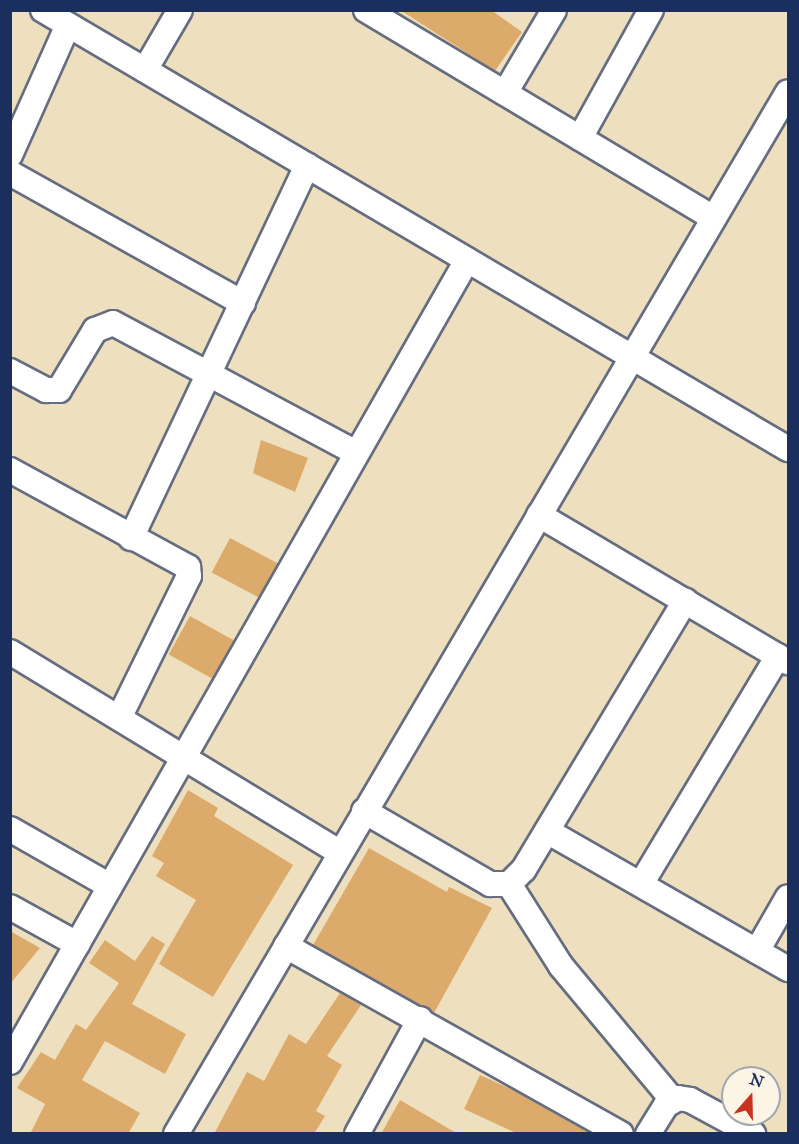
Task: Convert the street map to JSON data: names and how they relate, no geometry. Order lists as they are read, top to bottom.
{
  "north": "top"
}
